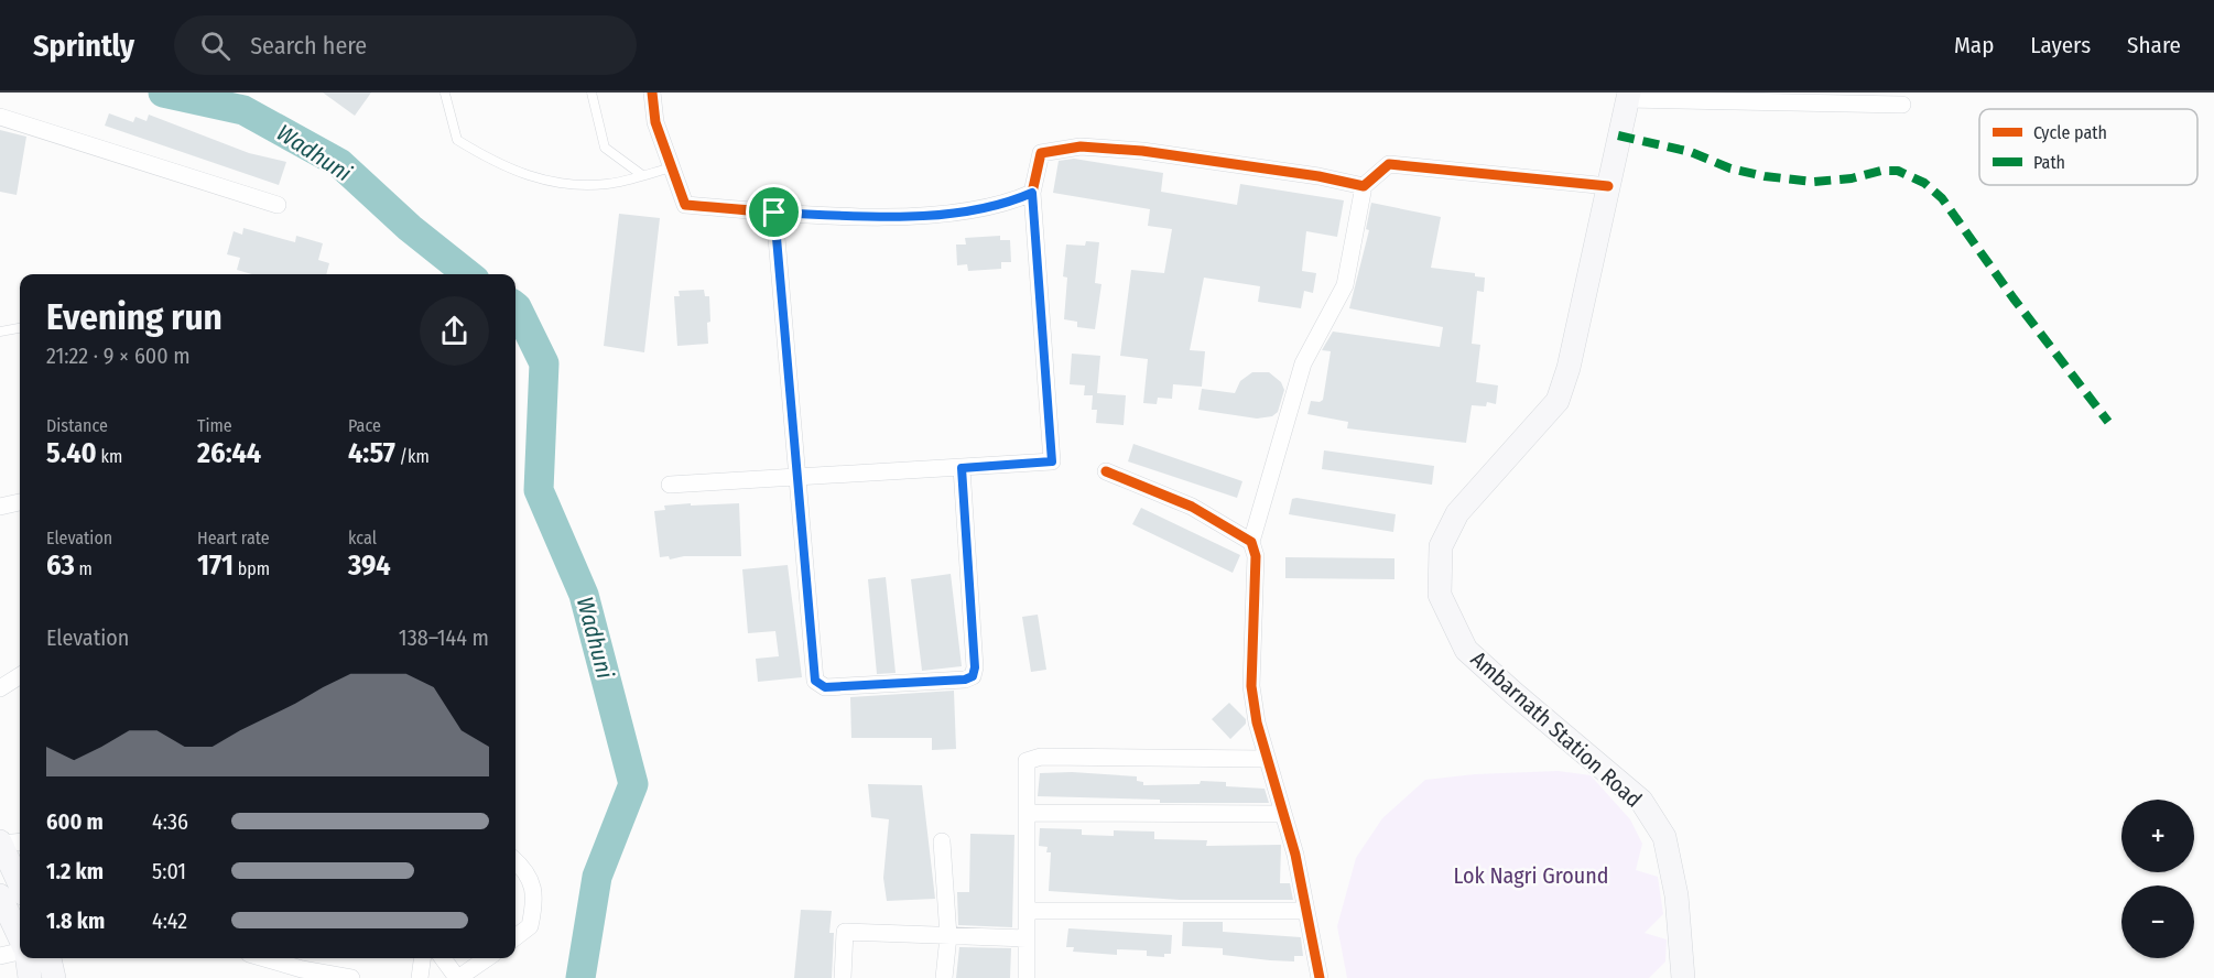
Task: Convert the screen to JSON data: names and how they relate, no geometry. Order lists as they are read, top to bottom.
{
  "streets": {
    "main road": ["Ambarnath Station Road"]
  },
  "water": ["Wadhuni"],
  "parks": ["Lok Nagri Ground"],
  "legend": ["Cycle path", "Path"],
  "page": {
    "header": "Sprintly",
    "search": "Search here",
    "nav": ["Map", "Layers", "Share"],
    "heading": ["Evening run", "21:22 · 9 × 600 m"],
    "stats": [
      ["Distance", "5.40 km"],
      ["Time", "26:44"],
      ["Pace", "4:57 /km"],
      ["Elevation", "63 m"],
      ["Heart rate", "171 bpm"],
      ["kcal", "394"]
    ],
    "chart": ["Elevation", "138–144 m"],
    "list": [
      {
        "name": "600 m",
        "note": "4:36"
      },
      {
        "name": "1.2 km",
        "note": "5:01"
      },
      {
        "name": "1.8 km",
        "note": "4:42"
      }
    ],
    "map_buttons": ["+", "−"]
  }
}
